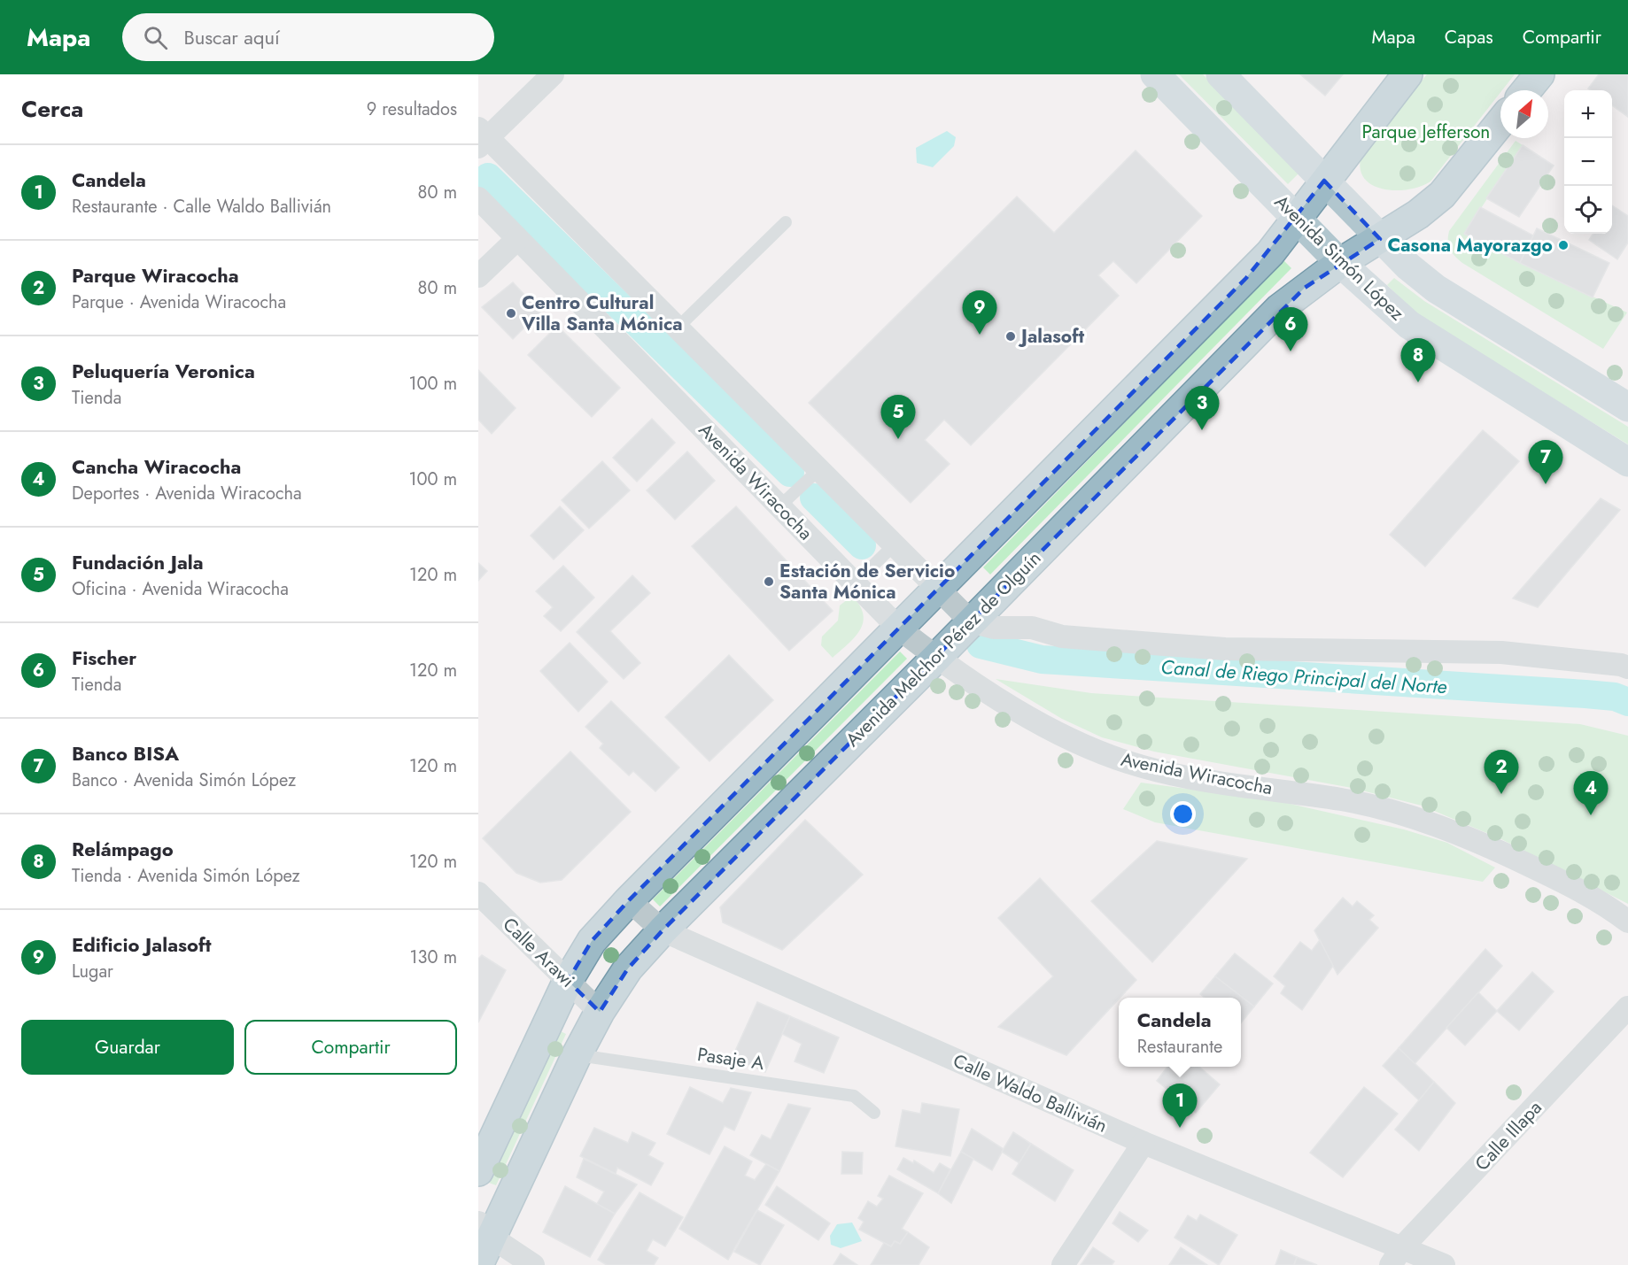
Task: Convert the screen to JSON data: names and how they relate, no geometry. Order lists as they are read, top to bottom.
{
  "streets": {
    "highway": ["Avenida Melchor Pérez de Olguín"],
    "main road": ["Avenida Simón López"],
    "street": [
      "Avenida Wiracocha",
      "Calle Arawi",
      "Calle Waldo Ballivián",
      "Calle Illapa"
    ],
    "lane": ["Pasaje A"]
  },
  "crossings": [
    ["Avenida Simón López", "Avenida Melchor Pérez de Olguín"],
    ["Avenida Wiracocha", "Avenida Melchor Pérez de Olguín"],
    ["Avenida Melchor Pérez de Olguín", "Calle Arawi"],
    ["Avenida Melchor Pérez de Olguín", "Pasaje A"],
    ["Avenida Melchor Pérez de Olguín", "Calle Waldo Ballivián"],
    ["Calle Waldo Ballivián", "Calle Illapa"]
  ],
  "water": ["Canal de Riego Principal del Norte"],
  "parks": ["Parque Jefferson"],
  "places": [
    "Casona Mayorazgo",
    "Centro Cultural Villa Santa Mónica",
    "Jalasoft",
    "Estación de Servicio Santa Mónica"
  ],
  "north": "top right",
  "page": {
    "header": "Mapa",
    "search": "Buscar aquí",
    "nav": ["Mapa", "Capas", "Compartir"],
    "heading": ["Cerca", "9 resultados"],
    "map_buttons": ["+", "−"],
    "list": [
      {
        "mark": "1",
        "name": "Candela",
        "note": "Restaurante · Calle Waldo Ballivián",
        "value": "80 m"
      },
      {
        "mark": "2",
        "name": "Parque Wiracocha",
        "note": "Parque · Avenida Wiracocha",
        "value": "80 m"
      },
      {
        "mark": "3",
        "name": "Peluquería Veronica",
        "note": "Tienda",
        "value": "100 m"
      },
      {
        "mark": "4",
        "name": "Cancha Wiracocha",
        "note": "Deportes · Avenida Wiracocha",
        "value": "100 m"
      },
      {
        "mark": "5",
        "name": "Fundación Jala",
        "note": "Oficina · Avenida Wiracocha",
        "value": "120 m"
      },
      {
        "mark": "6",
        "name": "Fischer",
        "note": "Tienda",
        "value": "120 m"
      },
      {
        "mark": "7",
        "name": "Banco BISA",
        "note": "Banco · Avenida Simón López",
        "value": "120 m"
      },
      {
        "mark": "8",
        "name": "Relámpago",
        "note": "Tienda · Avenida Simón López",
        "value": "120 m"
      },
      {
        "mark": "9",
        "name": "Edificio Jalasoft",
        "note": "Lugar",
        "value": "130 m"
      }
    ],
    "pins": [
      "9",
      "6",
      "8",
      "3",
      "5",
      "7",
      "2",
      "4",
      "1"
    ],
    "popup": ["Candela", "Restaurante"],
    "buttons": ["Guardar", "Compartir"]
  }
}
